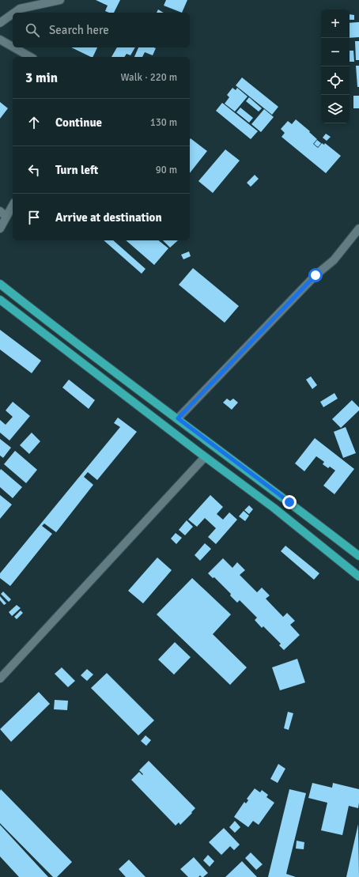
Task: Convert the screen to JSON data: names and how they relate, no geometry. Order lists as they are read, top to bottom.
{
  "page": {
    "map_buttons": ["+", "−"],
    "search": "Search here",
    "heading": ["3 min", "Walk · 220 m"],
    "list": [
      ["Continue", "130 m"],
      ["Turn left", "90 m"],
      "Arrive at destination"
    ]
  }
}
